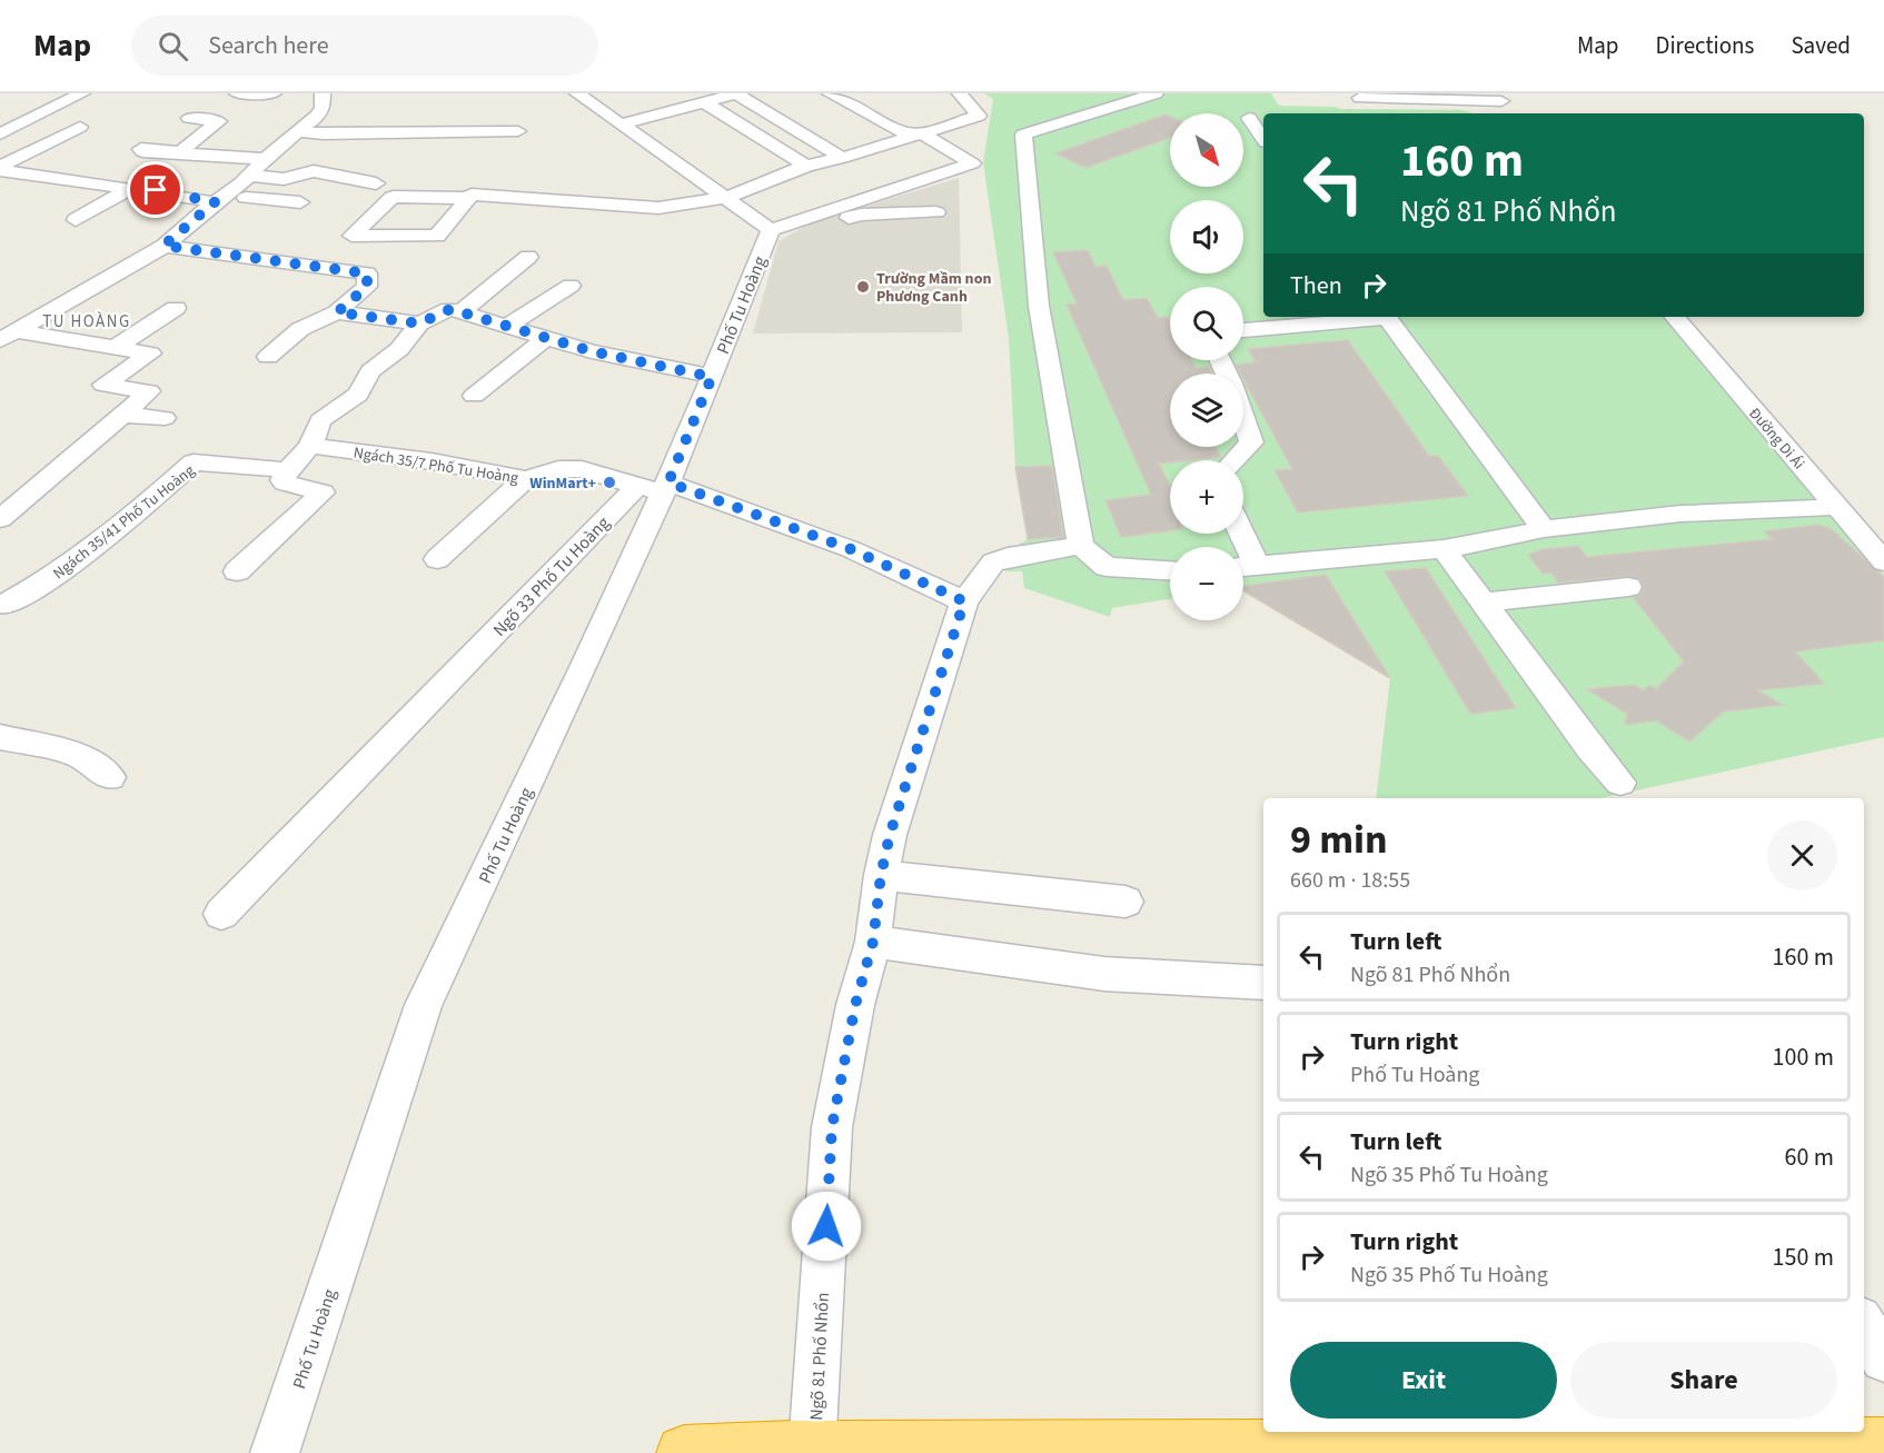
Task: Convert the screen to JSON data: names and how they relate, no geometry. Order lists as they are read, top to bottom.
{
  "streets": {
    "street": [
      "Phố Tu Hoàng",
      "Đường Di Ái",
      "Ngách 35/7 Phố Tu Hoàng",
      "Ngách 35/41 Phố Tu Hoàng",
      "Ngõ 33 Phố Tu Hoàng",
      "Ngõ 81 Phố Nhổn"
    ]
  },
  "crossings": [
    ["Phố Tu Hoàng", "Ngách 35/7 Phố Tu Hoàng"],
    ["Phố Tu Hoàng", "Ngõ 33 Phố Tu Hoàng"],
    ["Ngách 35/7 Phố Tu Hoàng", "Ngõ 33 Phố Tu Hoàng"]
  ],
  "districts": ["TU HOÀNG"],
  "places": ["Trường Mầm non Phương Canh", "WinMart+"],
  "north": "bottom right",
  "page": {
    "header": "Map",
    "search": "Search here",
    "nav": ["Map", "Directions", "Saved"],
    "map_buttons": ["+", "−"],
    "turn": ["160 m", "Ngõ 81 Phố Nhổn"],
    "then": "Then",
    "heading": ["9 min", "660 m · 18:55"],
    "list": [
      {
        "name": "Turn left",
        "note": "Ngõ 81 Phố Nhổn",
        "value": "160 m"
      },
      {
        "name": "Turn right",
        "note": "Phố Tu Hoàng",
        "value": "100 m"
      },
      {
        "name": "Turn left",
        "note": "Ngõ 35 Phố Tu Hoàng",
        "value": "60 m"
      },
      {
        "name": "Turn right",
        "note": "Ngõ 35 Phố Tu Hoàng",
        "value": "150 m"
      }
    ],
    "buttons": ["Exit", "Share"]
  }
}
